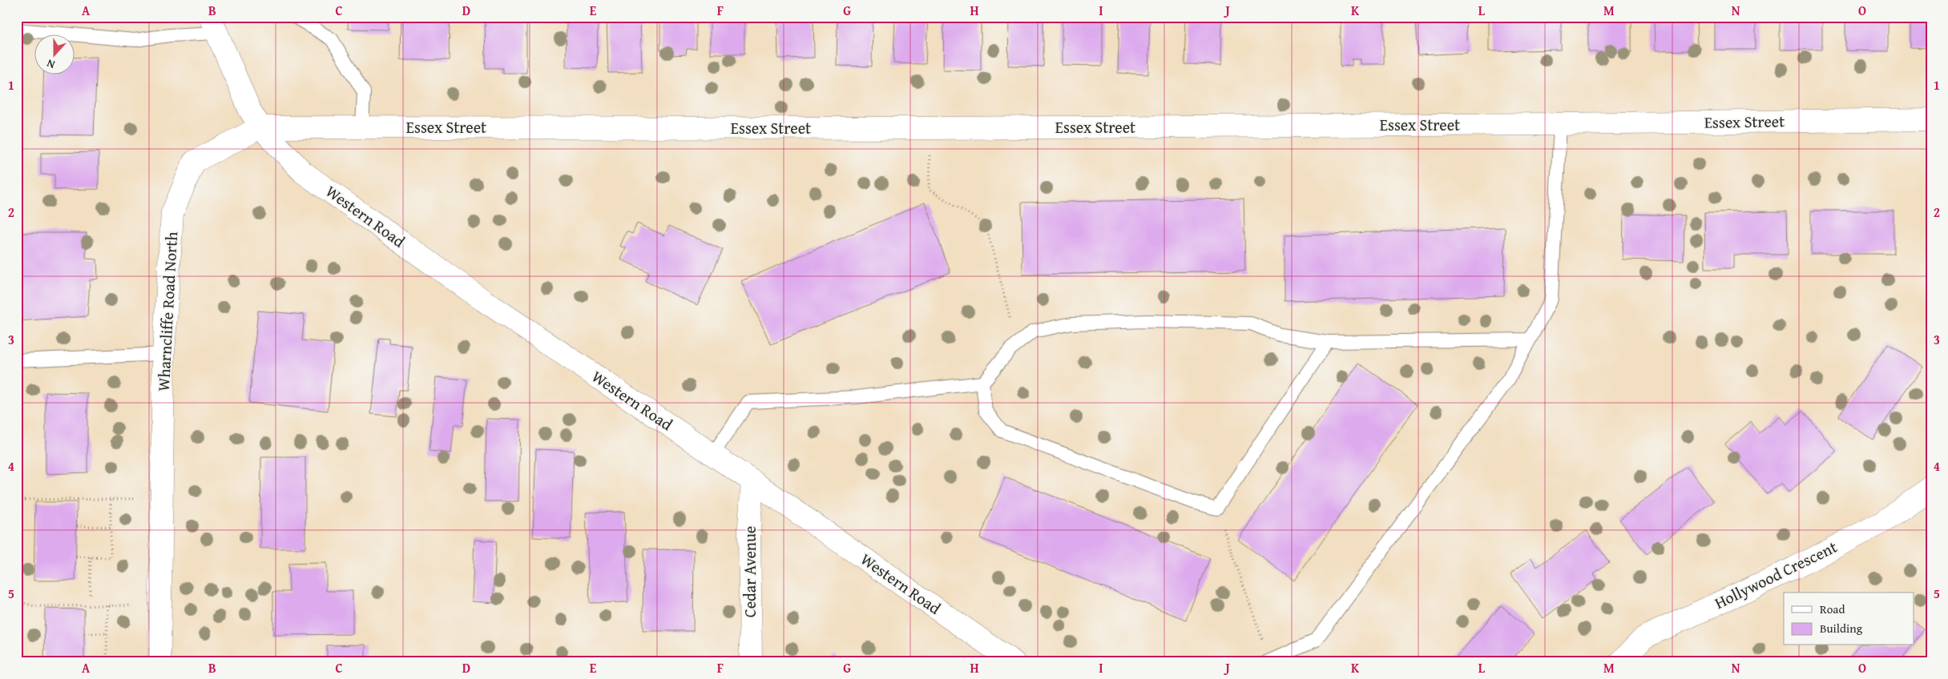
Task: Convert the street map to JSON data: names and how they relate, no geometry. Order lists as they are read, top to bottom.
{
  "streets": {
    "street": [
      "Essex Street",
      "Western Road",
      "Wharncliffe Road North",
      "Cedar Avenue",
      "Hollywood Crescent"
    ]
  },
  "crossings": [
    ["Essex Street", "Western Road"],
    ["Essex Street", "Wharncliffe Road North"],
    ["Western Road", "Wharncliffe Road North"],
    ["Western Road", "Cedar Avenue"]
  ],
  "legend": ["Road", "Building"],
  "north": "bottom",
  "grid": {
    "columns": [
      "A",
      "B",
      "C",
      "D",
      "E",
      "F",
      "G",
      "H",
      "I",
      "J",
      "K",
      "L",
      "M",
      "N",
      "O"
    ],
    "rows": [
      "1",
      "2",
      "3",
      "4",
      "5"
    ]
  }
}
